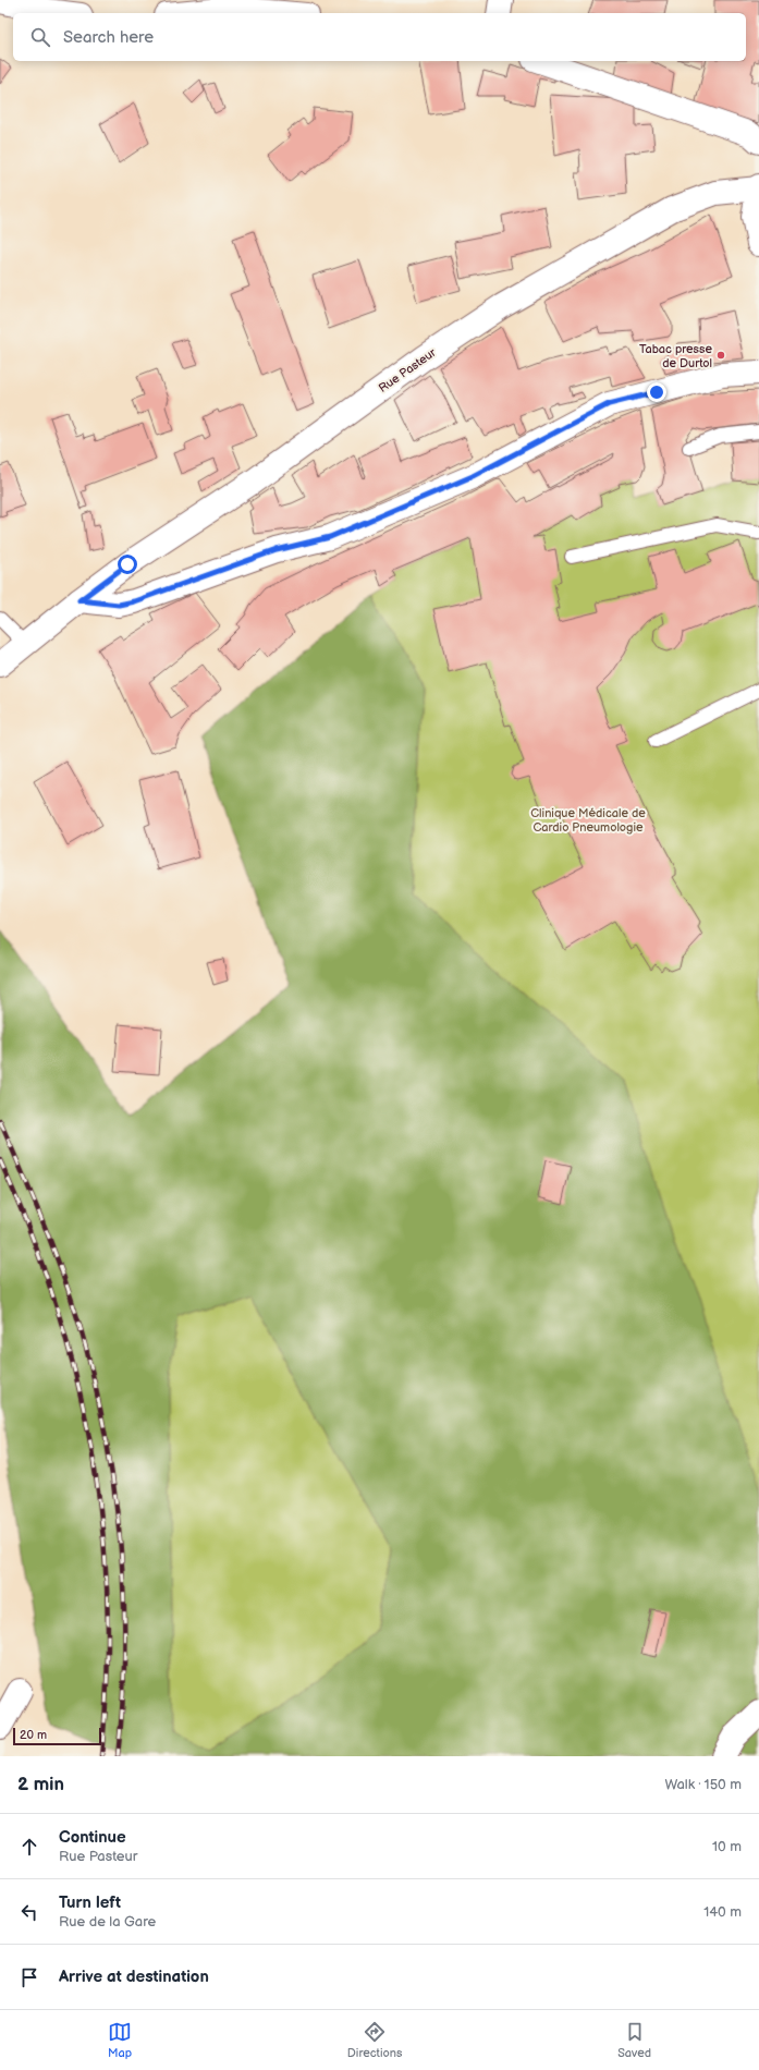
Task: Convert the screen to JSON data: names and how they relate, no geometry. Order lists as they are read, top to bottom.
{
  "streets": {
    "street": ["Rue Pasteur"]
  },
  "parks": ["Clinique Médicale de Cardio Pneumologie"],
  "places": ["Tabac presse de Durtol"],
  "scale_bar": "20 m",
  "page": {
    "search": "Search here",
    "scale": "20 m",
    "heading": ["2 min", "Walk · 150 m"],
    "list": [
      ["Continue", "Rue Pasteur", "10 m"],
      ["Turn left", "Rue de la Gare", "140 m"],
      "Arrive at destination"
    ],
    "nav": ["Map", "Directions", "Saved"]
  }
}
